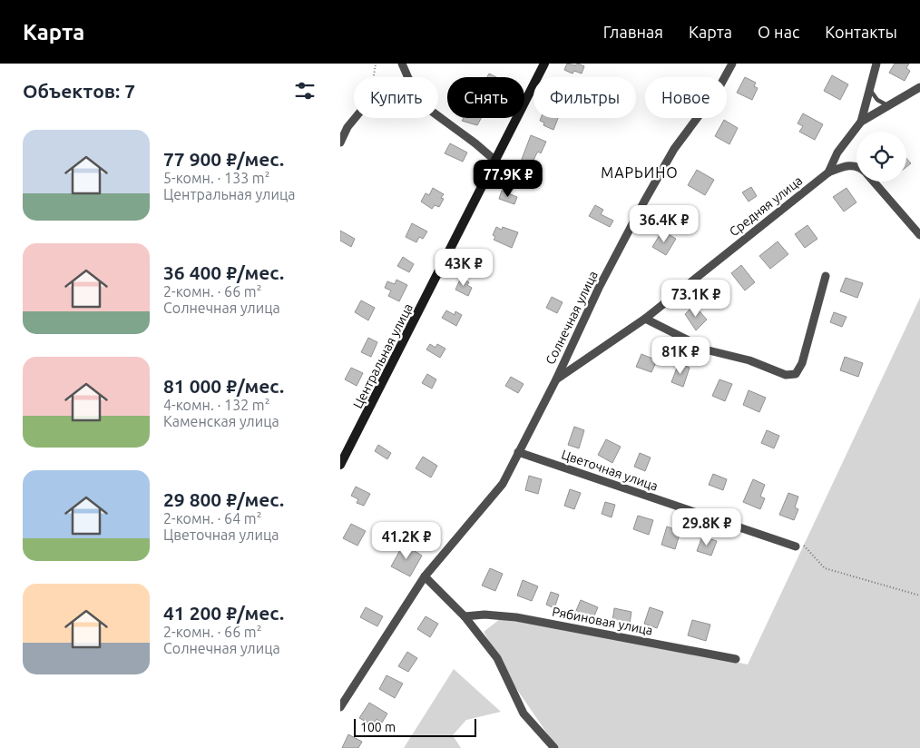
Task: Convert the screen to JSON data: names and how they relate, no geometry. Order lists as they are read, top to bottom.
{
  "streets": {
    "main road": ["Центральная улица"],
    "street": [
      "Средняя улица",
      "Солнечная улица",
      "Цветочная улица",
      "Рябиновая улица"
    ]
  },
  "crossings": [
    ["Средняя улица", "Солнечная улица"],
    ["Солнечная улица", "Цветочная улица"]
  ],
  "districts": ["МАРЬИНО"],
  "scale_bar": "100 m",
  "page": {
    "header": "Карта",
    "nav": [
      "Главная",
      "Карта",
      "О нас",
      "Контакты"
    ],
    "heading": "Объектов: 7",
    "chip": [
      "Купить",
      "Снять",
      "Фильтры",
      "Новое"
    ],
    "list": [
      {
        "name": "77 900 ₽/мес.",
        "note": "5-комн. · 133 m² · Центральная улица"
      },
      {
        "name": "36 400 ₽/мес.",
        "note": "2-комн. · 66 m² · Солнечная улица"
      },
      {
        "name": "81 000 ₽/мес.",
        "note": "4-комн. · 132 m² · Каменская улица"
      },
      {
        "name": "29 800 ₽/мес.",
        "note": "2-комн. · 64 m² · Цветочная улица"
      },
      {
        "name": "41 200 ₽/мес.",
        "note": "2-комн. · 66 m² · Солнечная улица"
      }
    ],
    "price": [
      "77.9K ₽",
      "36.4K ₽",
      "43K ₽",
      "73.1K ₽",
      "81K ₽",
      "29.8K ₽",
      "41.2K ₽"
    ],
    "scale": "100 m"
  }
}
